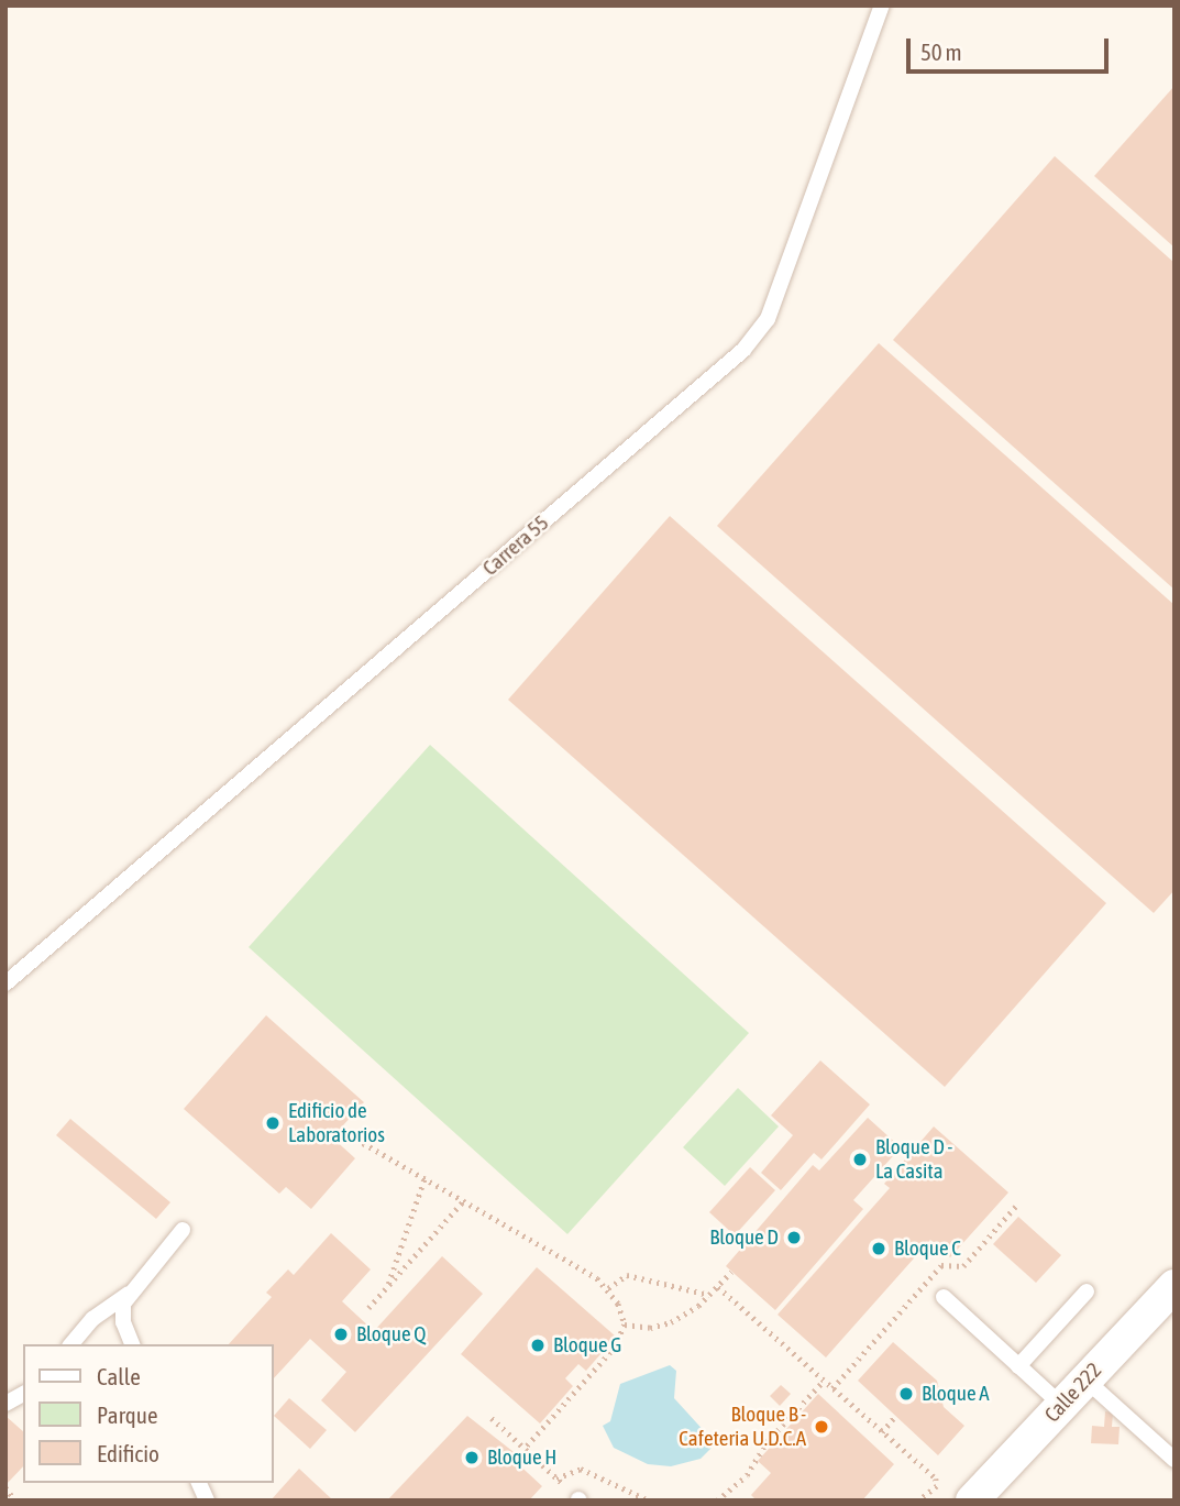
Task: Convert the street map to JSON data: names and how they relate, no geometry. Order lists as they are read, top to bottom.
{
  "streets": {
    "street": ["Calle 222"],
    "lane": ["Carrera 55"]
  },
  "places": [
    "Edificio de Laboratorios",
    "Bloque D - La Casita",
    "Bloque D",
    "Bloque C",
    "Bloque Q",
    "Bloque G",
    "Bloque A",
    "Bloque B - Cafeteria U.D.C.A",
    "Bloque H"
  ],
  "legend": ["Calle", "Parque", "Edificio"],
  "scale_bar": "50 m"
}
